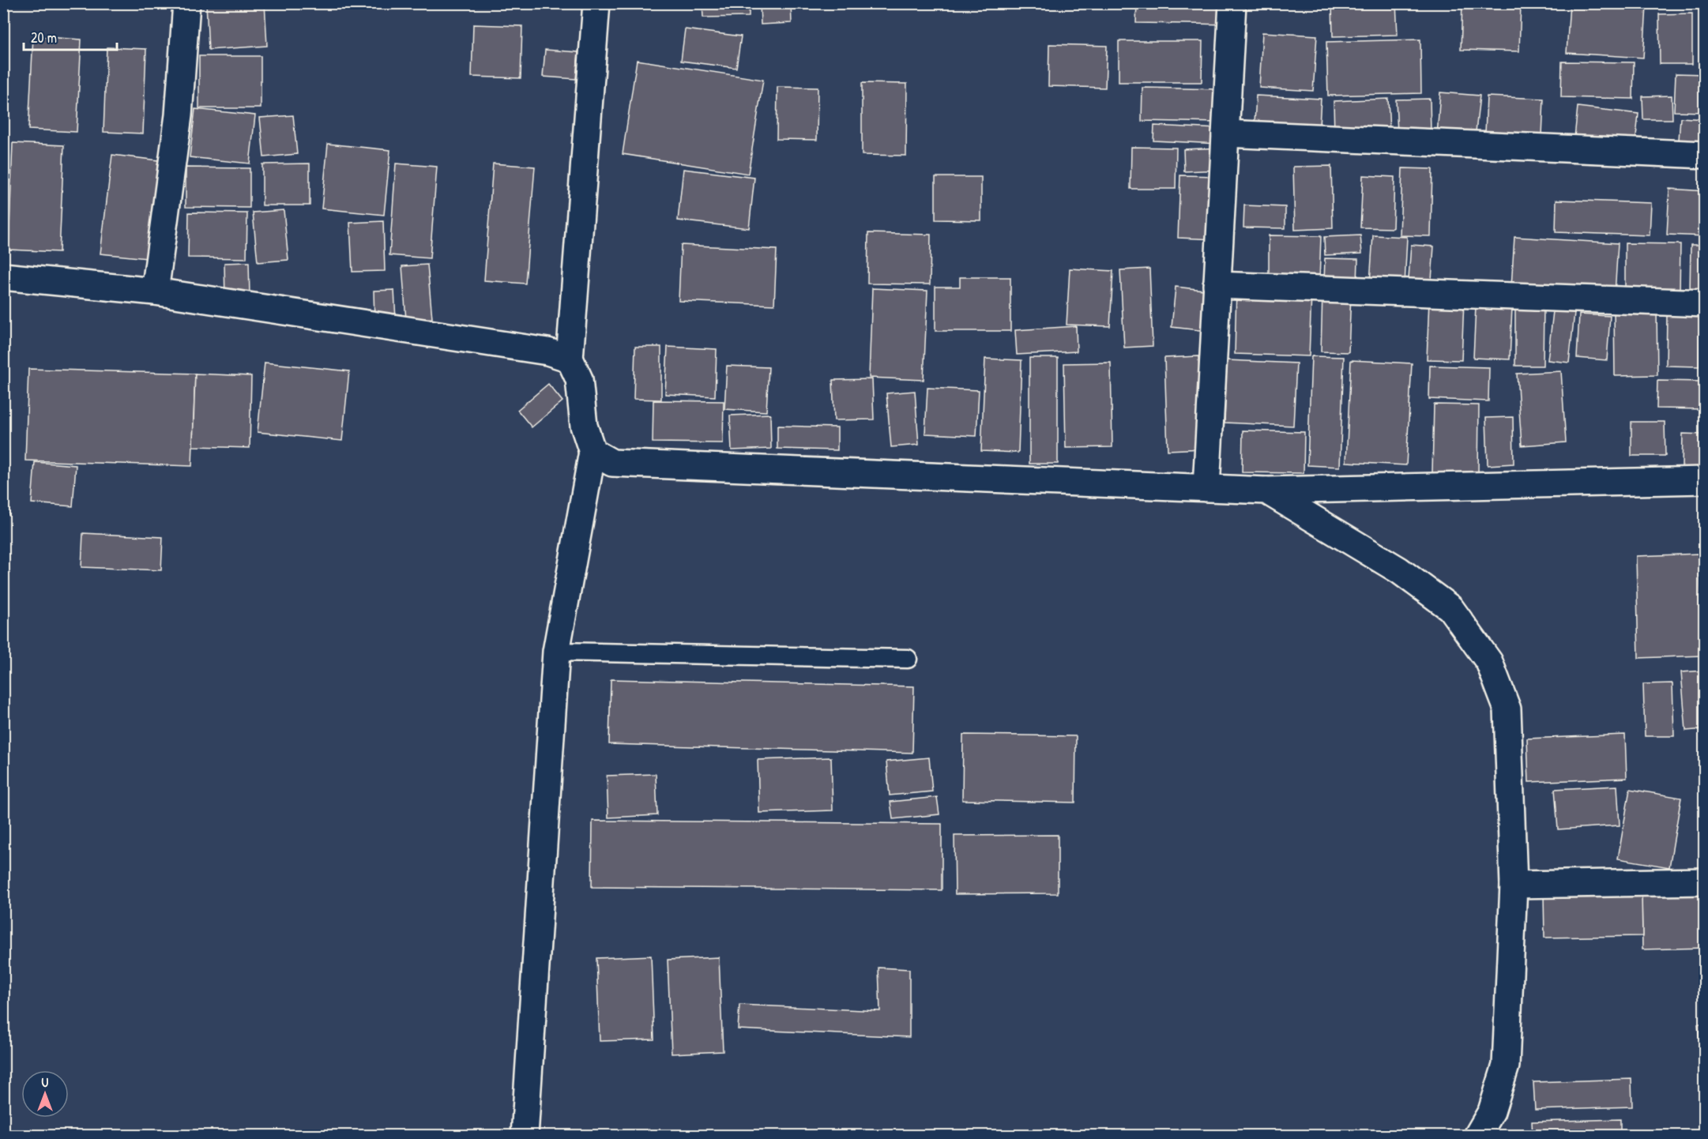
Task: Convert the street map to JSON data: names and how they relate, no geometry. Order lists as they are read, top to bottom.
{
  "scale_bar": "20 m",
  "north": "top"
}
